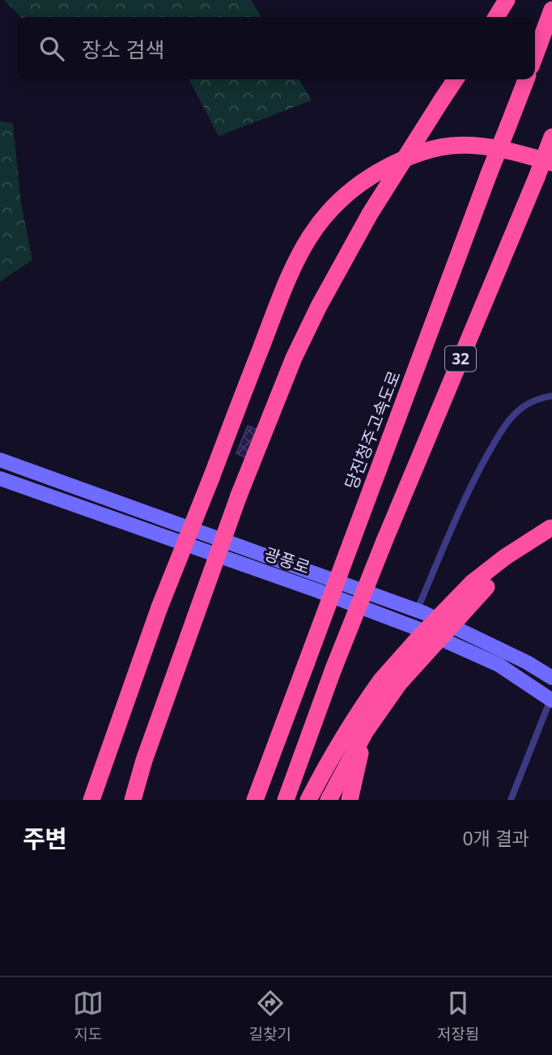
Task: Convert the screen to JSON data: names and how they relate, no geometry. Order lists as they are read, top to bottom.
{
  "streets": {
    "highway": ["32", "당진청주고속도로"],
    "main road": ["광풍로"]
  },
  "page": {
    "search": "장소 검색",
    "heading": ["주변", "0개 결과"],
    "nav": ["지도", "길찾기", "저장됨"]
  }
}
